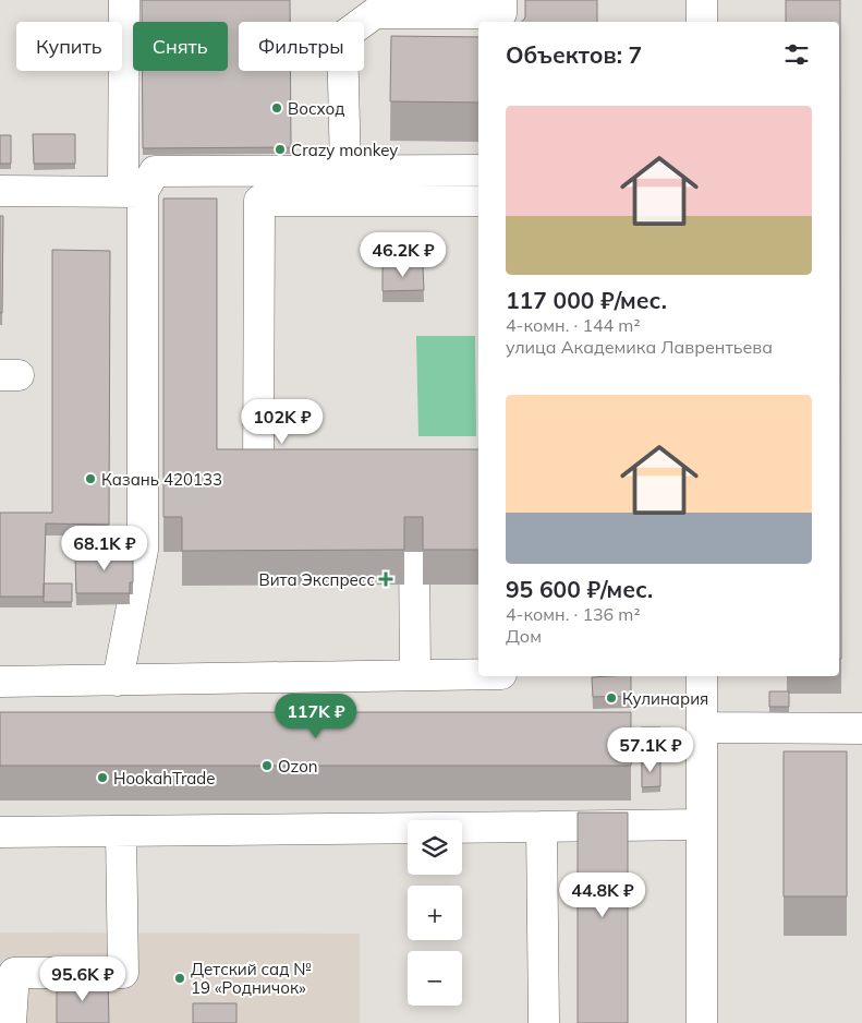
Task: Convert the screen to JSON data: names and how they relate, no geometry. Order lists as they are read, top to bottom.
{
  "places": {
    "other": [
      "Восход",
      "Crazy monkey",
      "Казань 420133",
      "Кулинария",
      "Ozon",
      "HookahTrade",
      "Детский сад № 19 «Родничок»"
    ],
    "health": ["Вита Экспресс"]
  },
  "page": {
    "chip": ["Купить", "Снять", "Фильтры"],
    "heading": "Объектов: 7",
    "list": [
      {
        "name": "117 000 ₽/мес.",
        "note": "4-комн. · 144 m² · улица Академика Лаврентьева"
      },
      {
        "name": "95 600 ₽/мес.",
        "note": "4-комн. · 136 m² · Дом"
      }
    ],
    "price": [
      "46.2K ₽",
      "102K ₽",
      "68.1K ₽",
      "117K ₽",
      "57.1K ₽",
      "44.8K ₽",
      "95.6K ₽"
    ],
    "map_buttons": ["+", "−"]
  }
}
